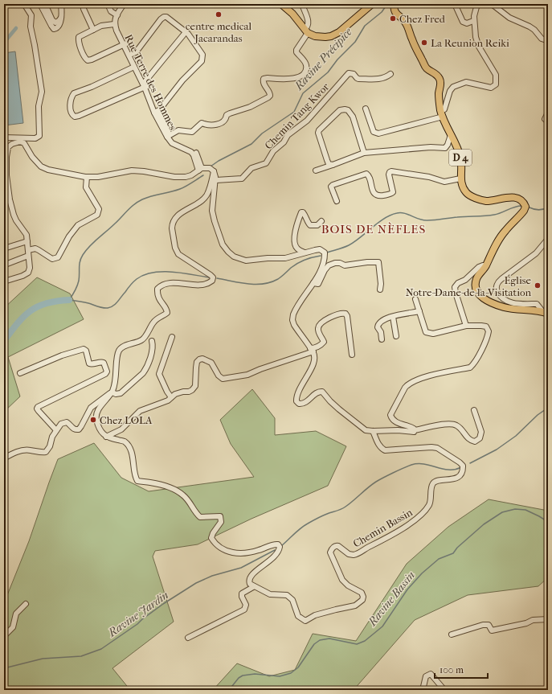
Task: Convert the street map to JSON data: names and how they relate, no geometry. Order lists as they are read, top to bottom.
{
  "streets": {
    "main road": ["D 4"],
    "street": ["Rue Terre des Hommes", "Chemin Tang Kwor", "Chemin Bassin"]
  },
  "districts": ["BOIS DE NÈFLES"],
  "water": ["Ravine Précipice", "Ravine Bassin", "Ravine Jardin"],
  "places": [
    "centre medical Jacarandas",
    "Chez Fred",
    "La Reunion Reiki",
    "Église Notre-Dame-de-la-Visitation",
    "Chez LOLA"
  ],
  "scale_bar": "100 m"
}
